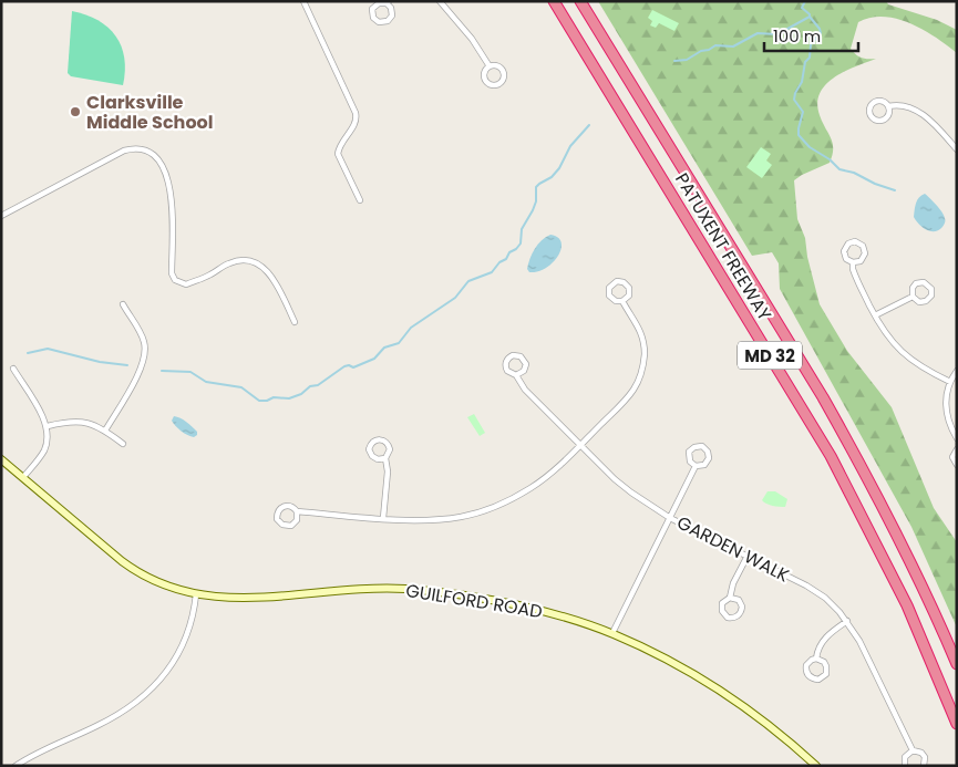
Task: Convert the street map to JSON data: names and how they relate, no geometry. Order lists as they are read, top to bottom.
{
  "streets": {
    "highway": ["PATUXENT FREEWAY", "MD 32"],
    "main road": ["GUILFORD ROAD"],
    "street": ["GARDEN WALK"]
  },
  "places": ["Clarksville Middle School"],
  "scale_bar": "100 m"
}
